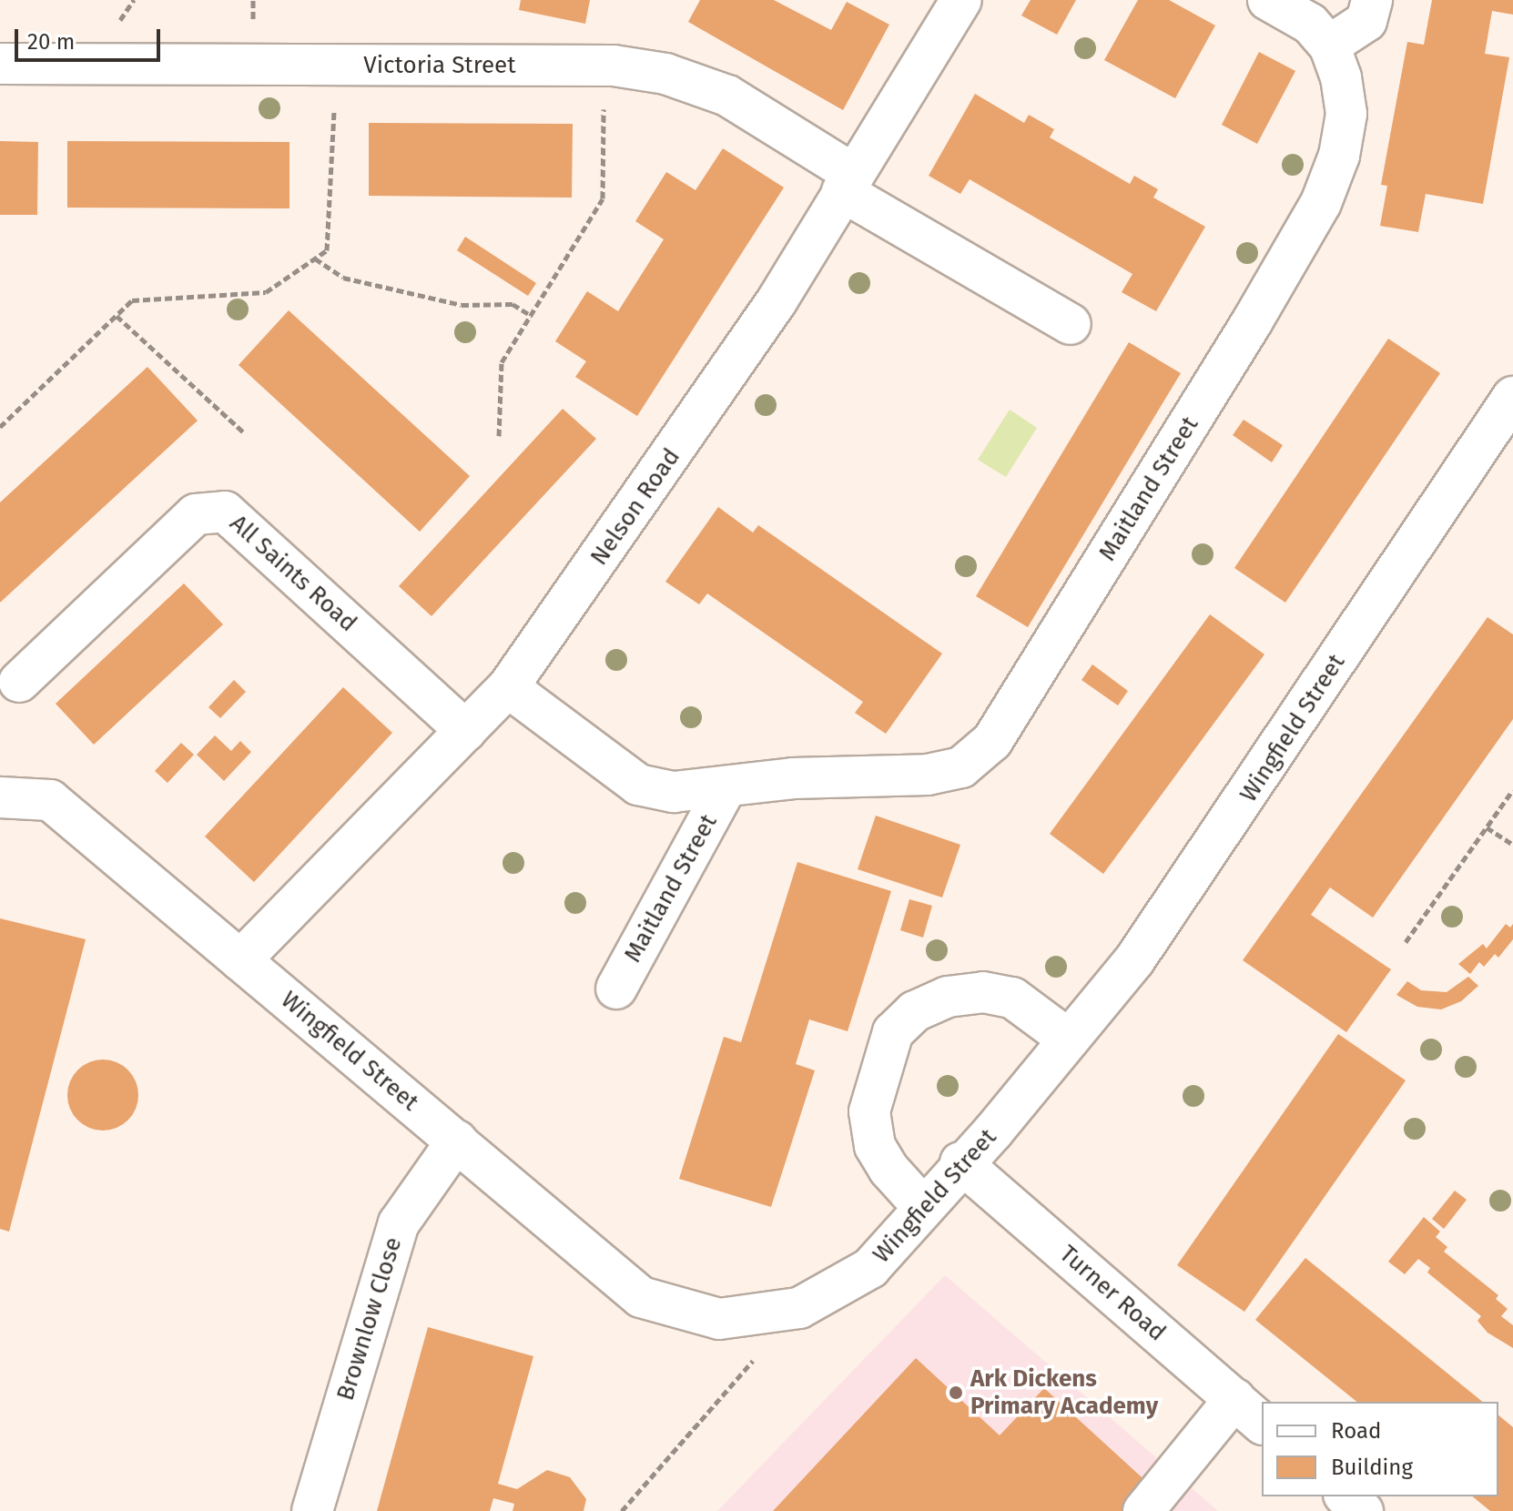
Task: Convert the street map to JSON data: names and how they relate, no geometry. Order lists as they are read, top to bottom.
{
  "streets": {
    "street": [
      "Victoria Street",
      "Maitland Street",
      "Nelson Road",
      "All Saints Road",
      "Wingfield Street",
      "Turner Road",
      "Brownlow Close"
    ]
  },
  "crossings": [
    ["Victoria Street", "Nelson Road"],
    ["Maitland Street", "Nelson Road"],
    ["Nelson Road", "All Saints Road"],
    ["Nelson Road", "Wingfield Street"],
    ["Wingfield Street", "Turner Road"],
    ["Wingfield Street", "Brownlow Close"]
  ],
  "places": ["Ark Dickens Primary Academy"],
  "legend": ["Road", "Building"],
  "scale_bar": "20 m"
}
